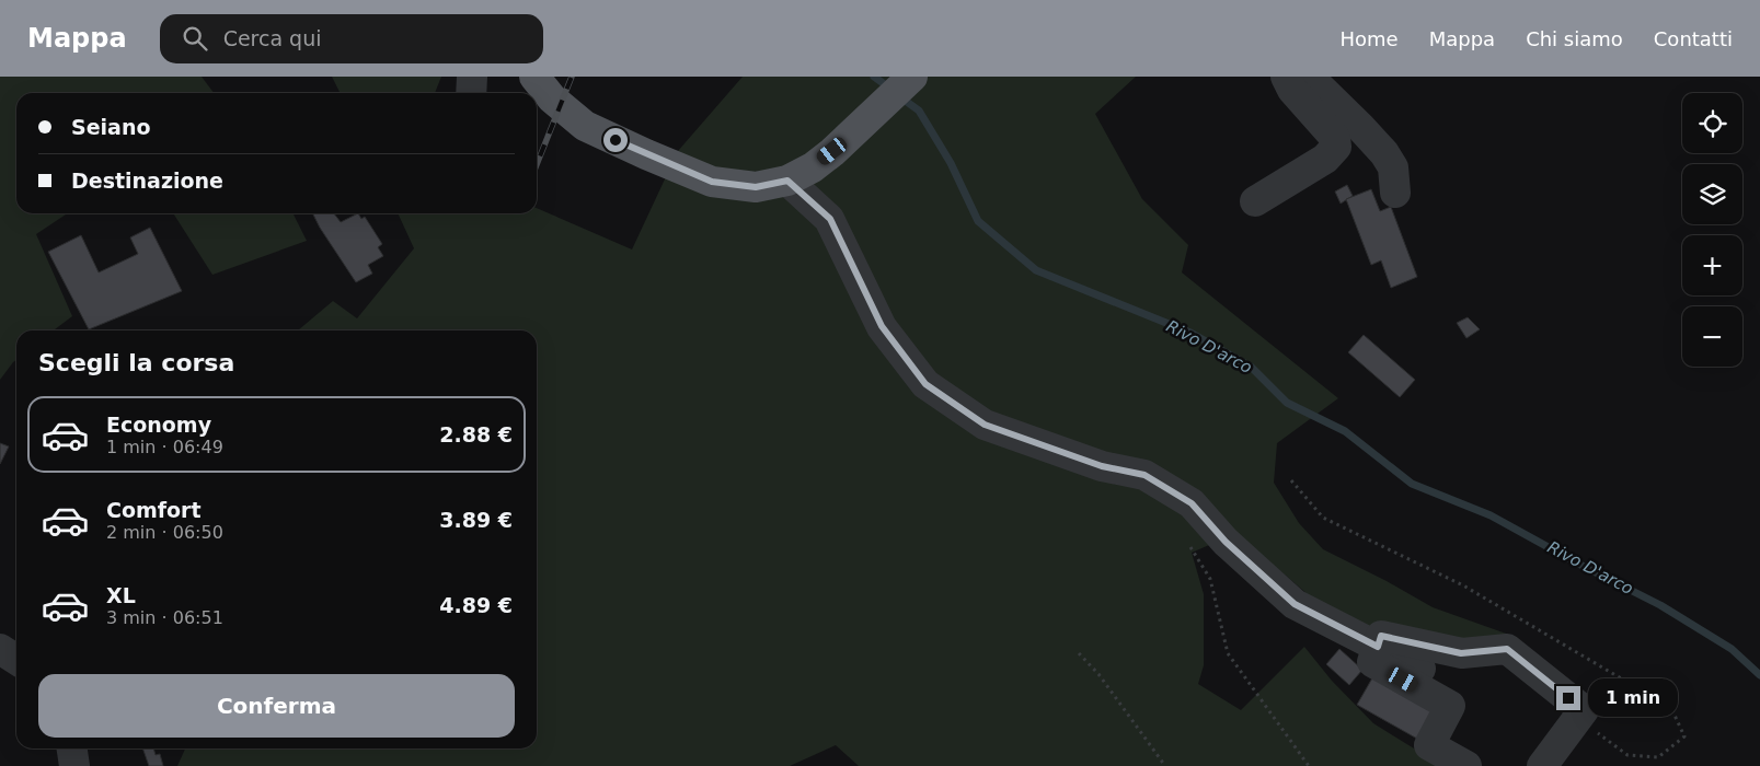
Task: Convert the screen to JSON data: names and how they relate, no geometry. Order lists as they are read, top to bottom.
{
  "water": ["Rivo D'arco"],
  "page": {
    "header": "Mappa",
    "search": "Cerca qui",
    "nav": [
      "Home",
      "Mappa",
      "Chi siamo",
      "Contatti"
    ],
    "map_buttons": ["+", "−"],
    "banner": ["Seiano", "Destinazione"],
    "heading": "Scegli la corsa",
    "list": [
      {
        "name": "Economy",
        "note": "1 min · 06:49",
        "value": "2.88 €"
      },
      {
        "name": "Comfort",
        "note": "2 min · 06:50",
        "value": "3.89 €"
      },
      {
        "name": "XL",
        "note": "3 min · 06:51",
        "value": "4.89 €"
      }
    ],
    "buttons": "Conferma",
    "bubble": "1 min"
  }
}
